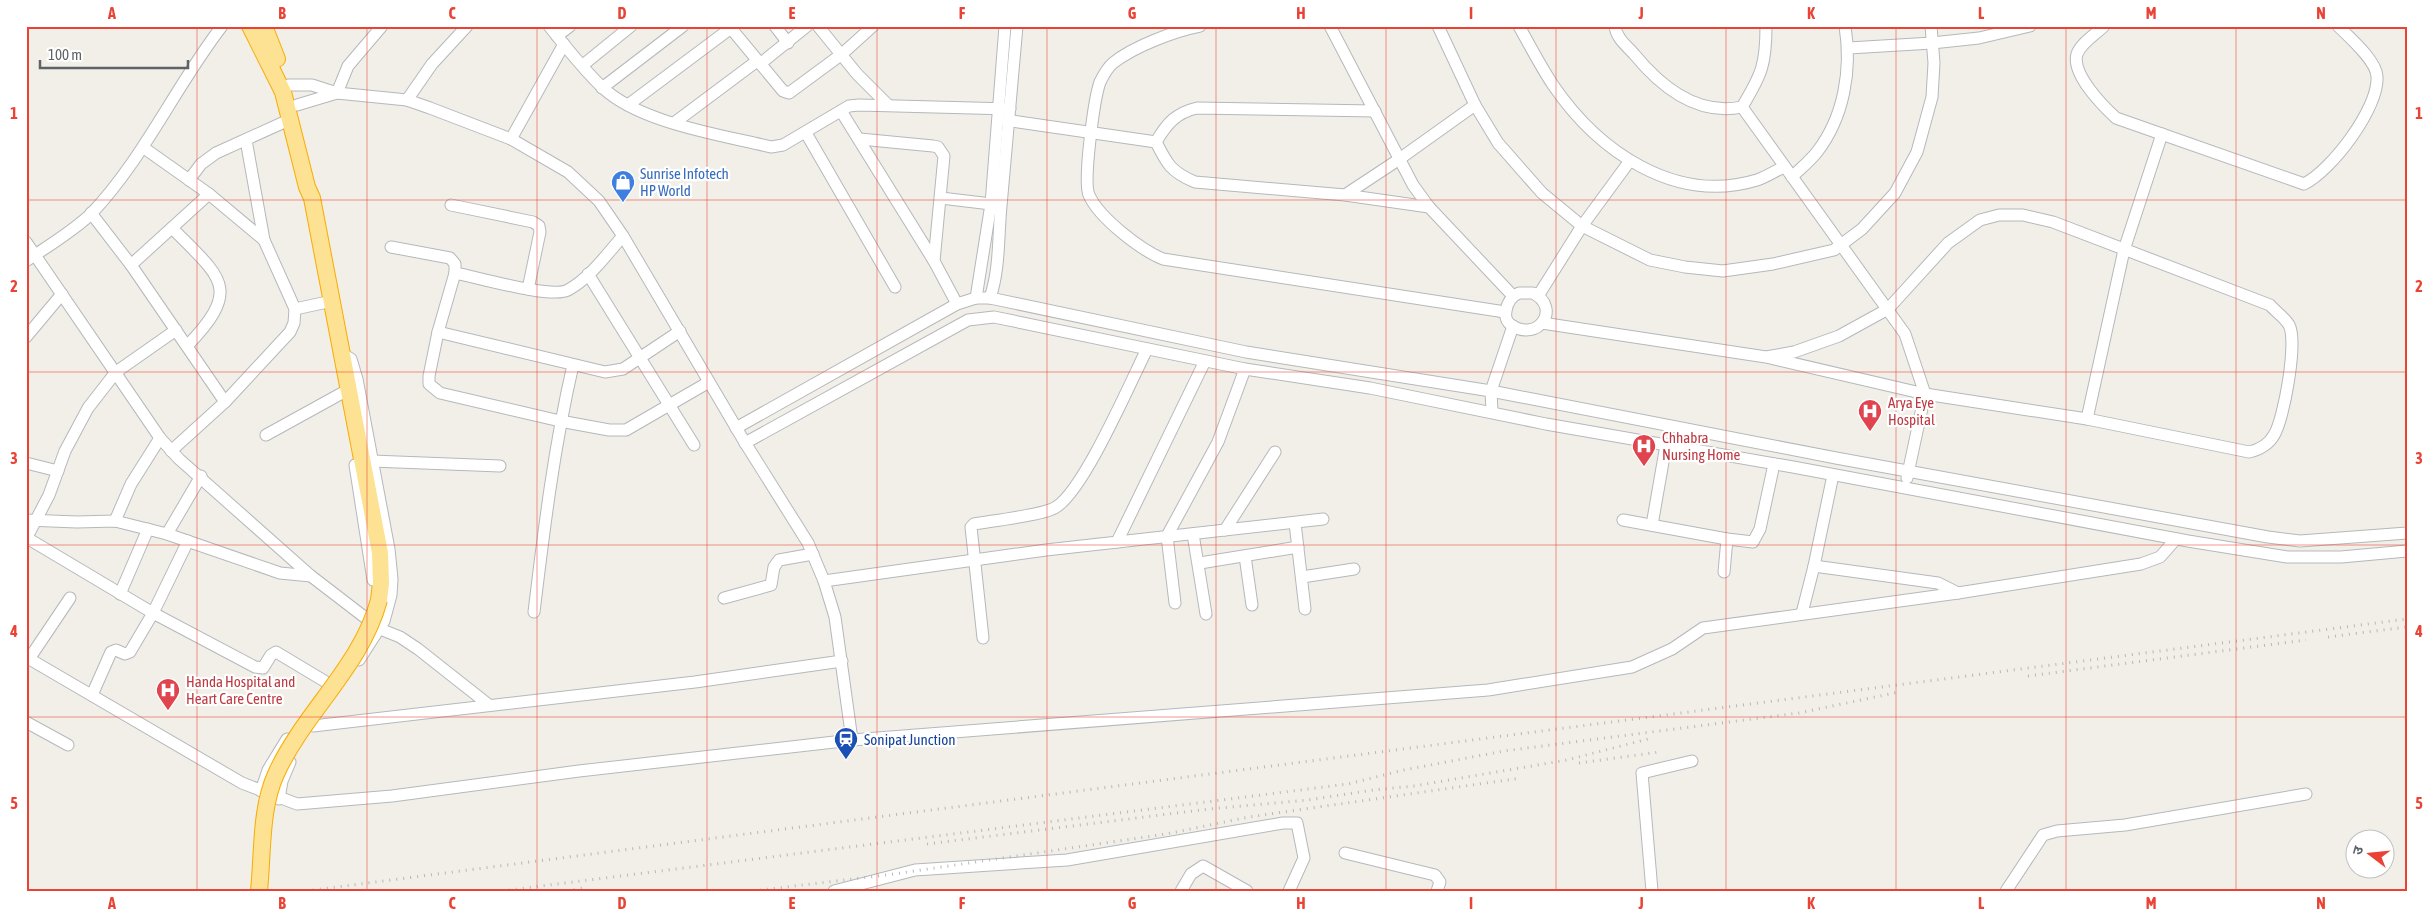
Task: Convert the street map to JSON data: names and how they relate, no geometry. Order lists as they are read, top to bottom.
{
  "places": {
    "shop": ["Sunrise Infotech HP World"],
    "hospital": ["Arya Eye Hospital", "Chhabra Nursing Home", "Handa Hospital and Heart Care Centre"],
    "station": ["Sonipat Junction"]
  },
  "scale_bar": "100 m",
  "north": "left",
  "grid": {
    "columns": [
      "A",
      "B",
      "C",
      "D",
      "E",
      "F",
      "G",
      "H",
      "I",
      "J",
      "K",
      "L",
      "M",
      "N"
    ],
    "rows": [
      "1",
      "2",
      "3",
      "4",
      "5"
    ]
  }
}
